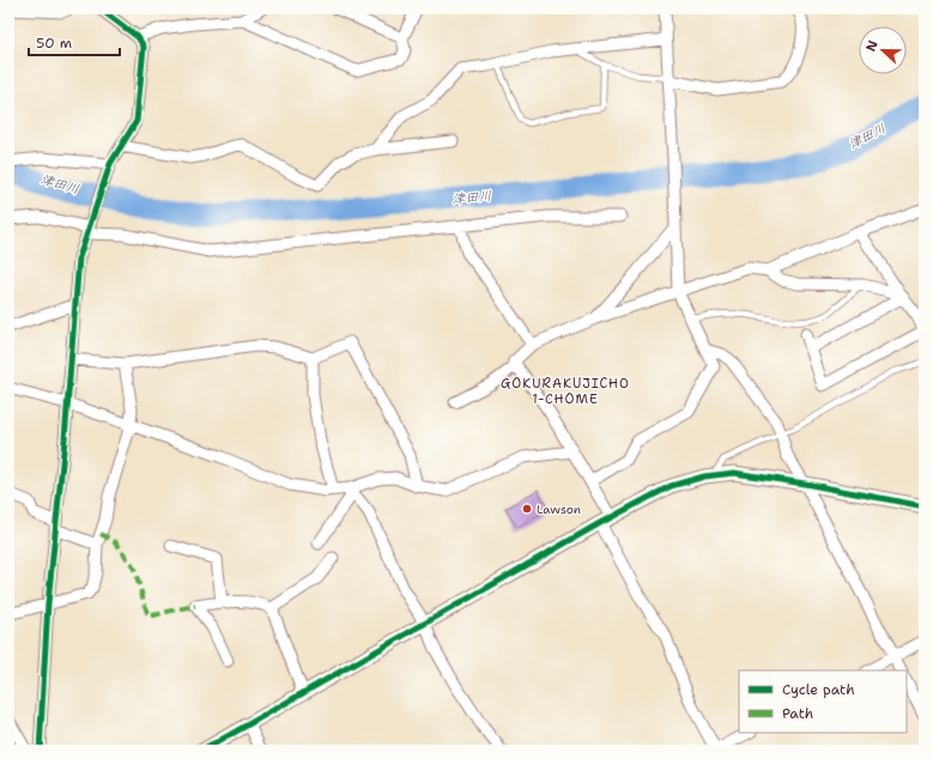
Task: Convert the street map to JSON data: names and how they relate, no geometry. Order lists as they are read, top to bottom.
{
  "districts": ["GOKURAKUJICHO 1-CHOME"],
  "water": ["津田川"],
  "places": ["Lawson"],
  "legend": ["Cycle path", "Path"],
  "scale_bar": "50 m",
  "north": "left"
}
